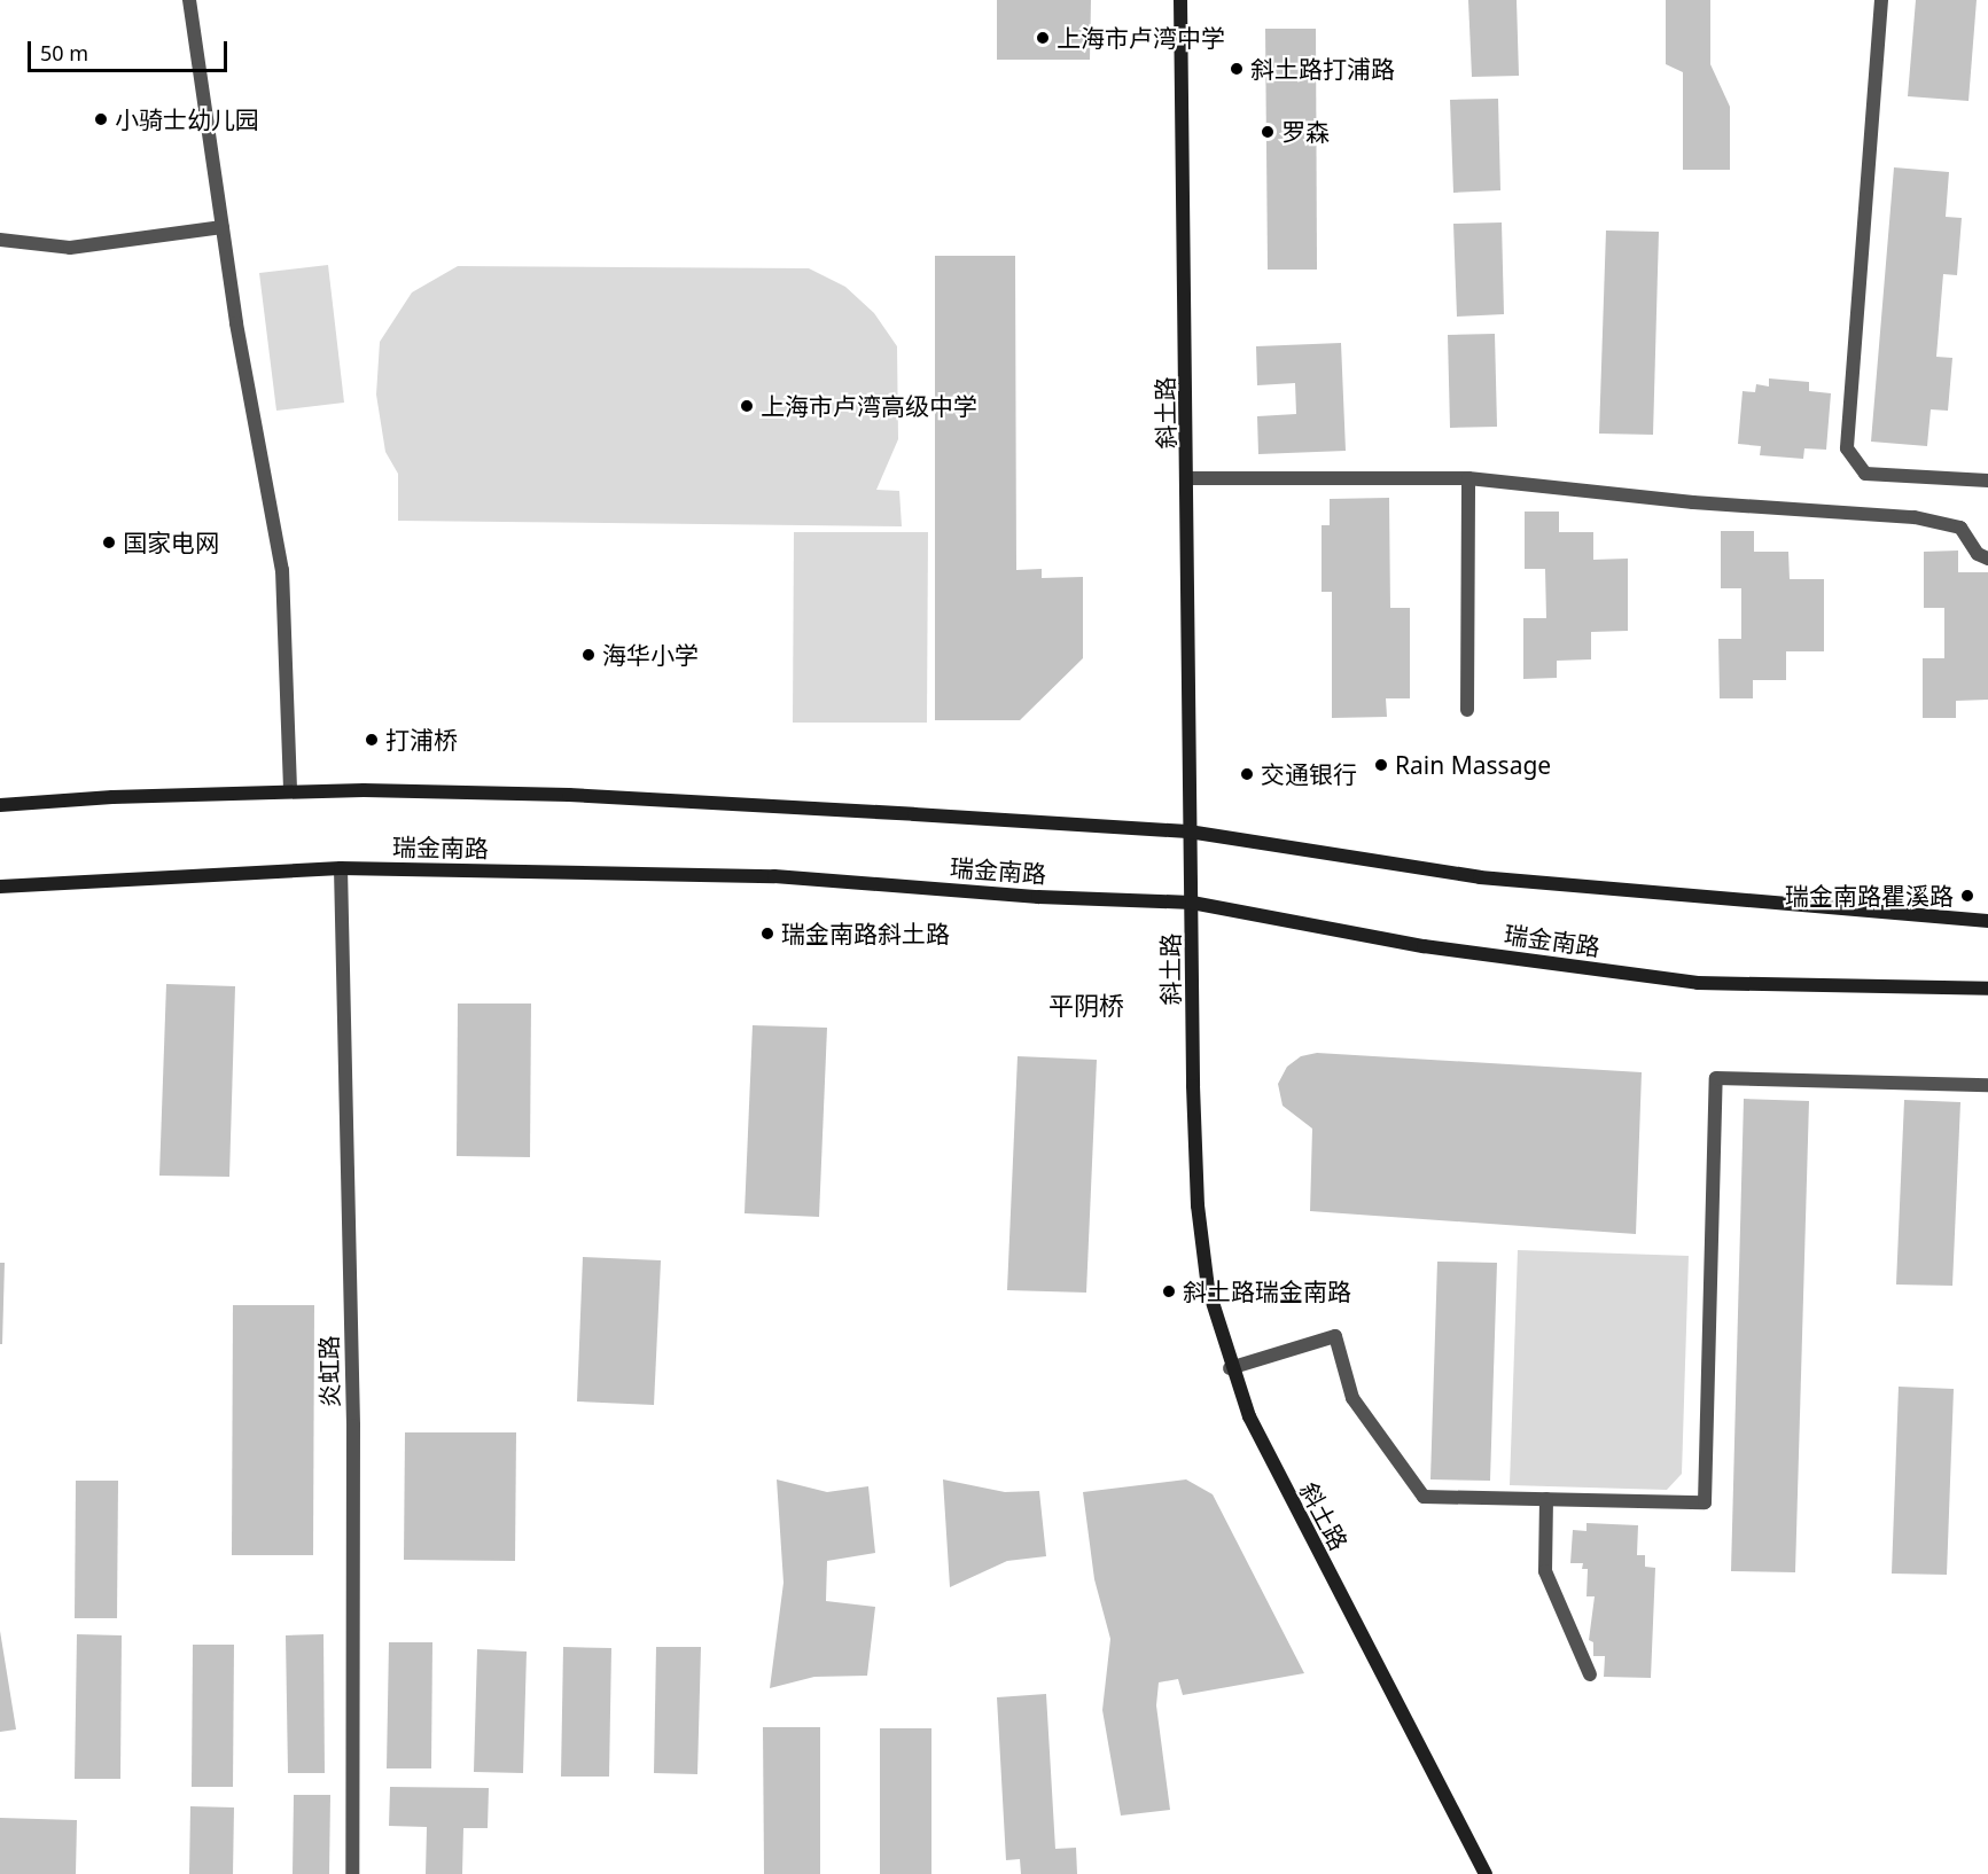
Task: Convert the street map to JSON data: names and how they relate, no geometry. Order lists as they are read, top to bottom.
{
  "streets": {
    "main road": ["斜土路", "瑞金南路"],
    "street": ["炎虹路"]
  },
  "crossings": [
    ["斜土路", "瑞金南路"],
    ["瑞金南路", "炎虹路"]
  ],
  "districts": ["平阴桥"],
  "places": [
    "上海市卢湾中学",
    "斜土路打浦路",
    "小骑士幼儿园",
    "罗森",
    "上海市卢湾高级中学",
    "国家电网",
    "海华小学",
    "打浦桥",
    "Rain Massage",
    "交通银行",
    "瑞金南路瞿溪路",
    "瑞金南路斜土路",
    "斜土路瑞金南路"
  ],
  "scale_bar": "50 m"
}
